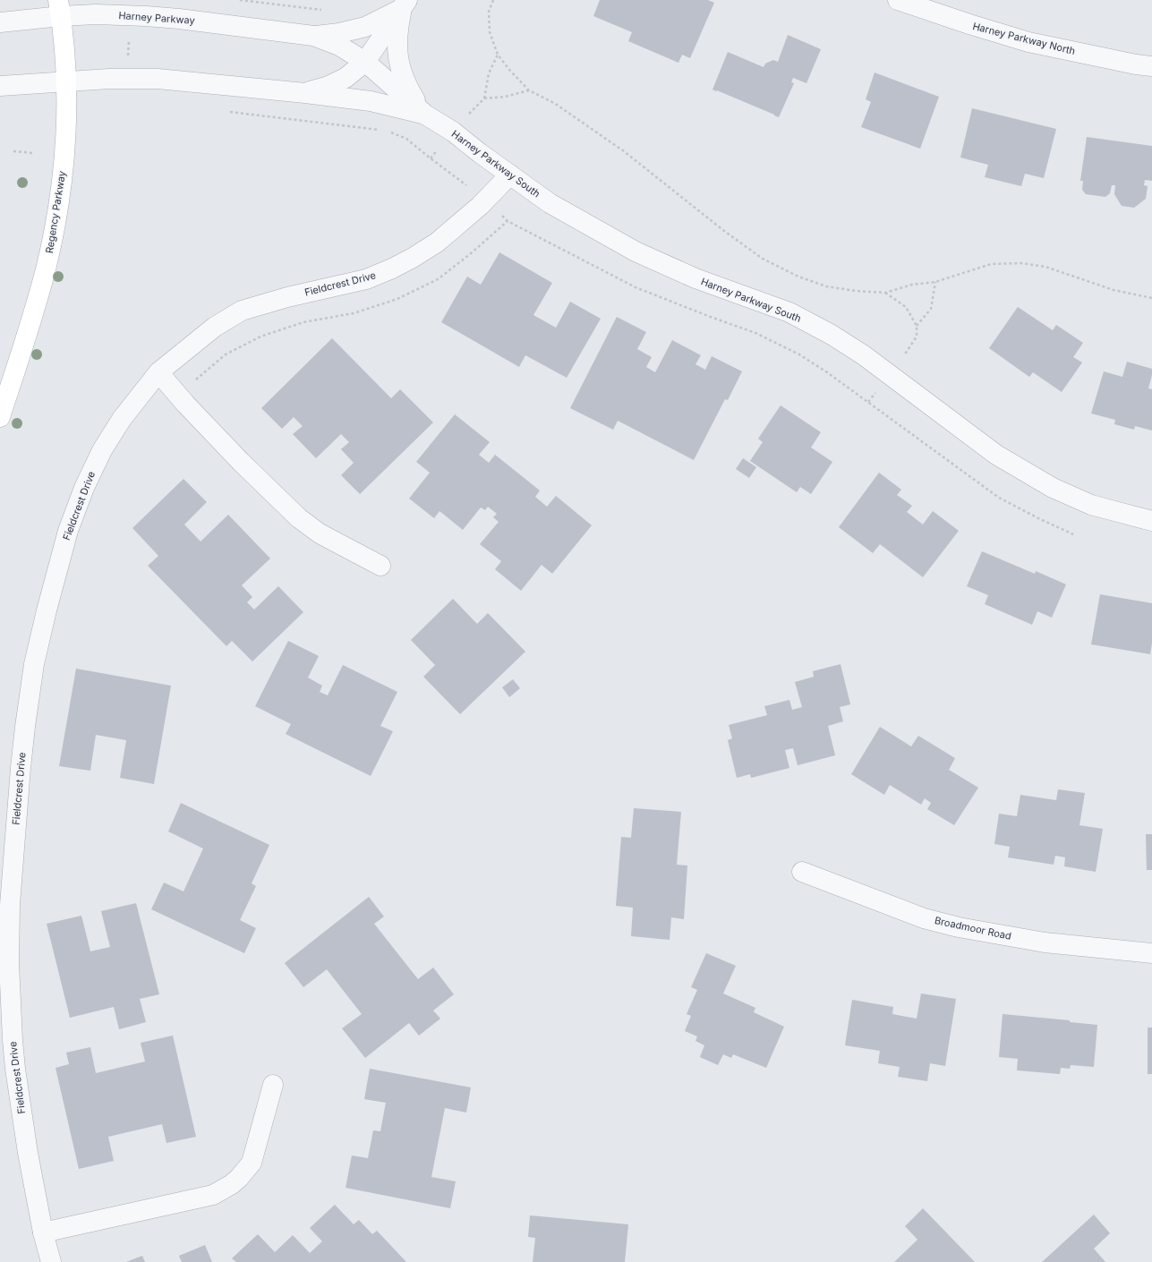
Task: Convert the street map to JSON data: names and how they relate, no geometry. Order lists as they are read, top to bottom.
{
  "streets": {
    "main road": ["Regency Parkway"],
    "street": [
      "Harney Parkway",
      "Harney Parkway North",
      "Harney Parkway South",
      "Fieldcrest Drive",
      "Broadmoor Road"
    ]
  },
  "crossings": [
    ["Harney Parkway", "Harney Parkway South"],
    ["Harney Parkway", "Regency Parkway"],
    ["Harney Parkway South", "Fieldcrest Drive"]
  ]
}
